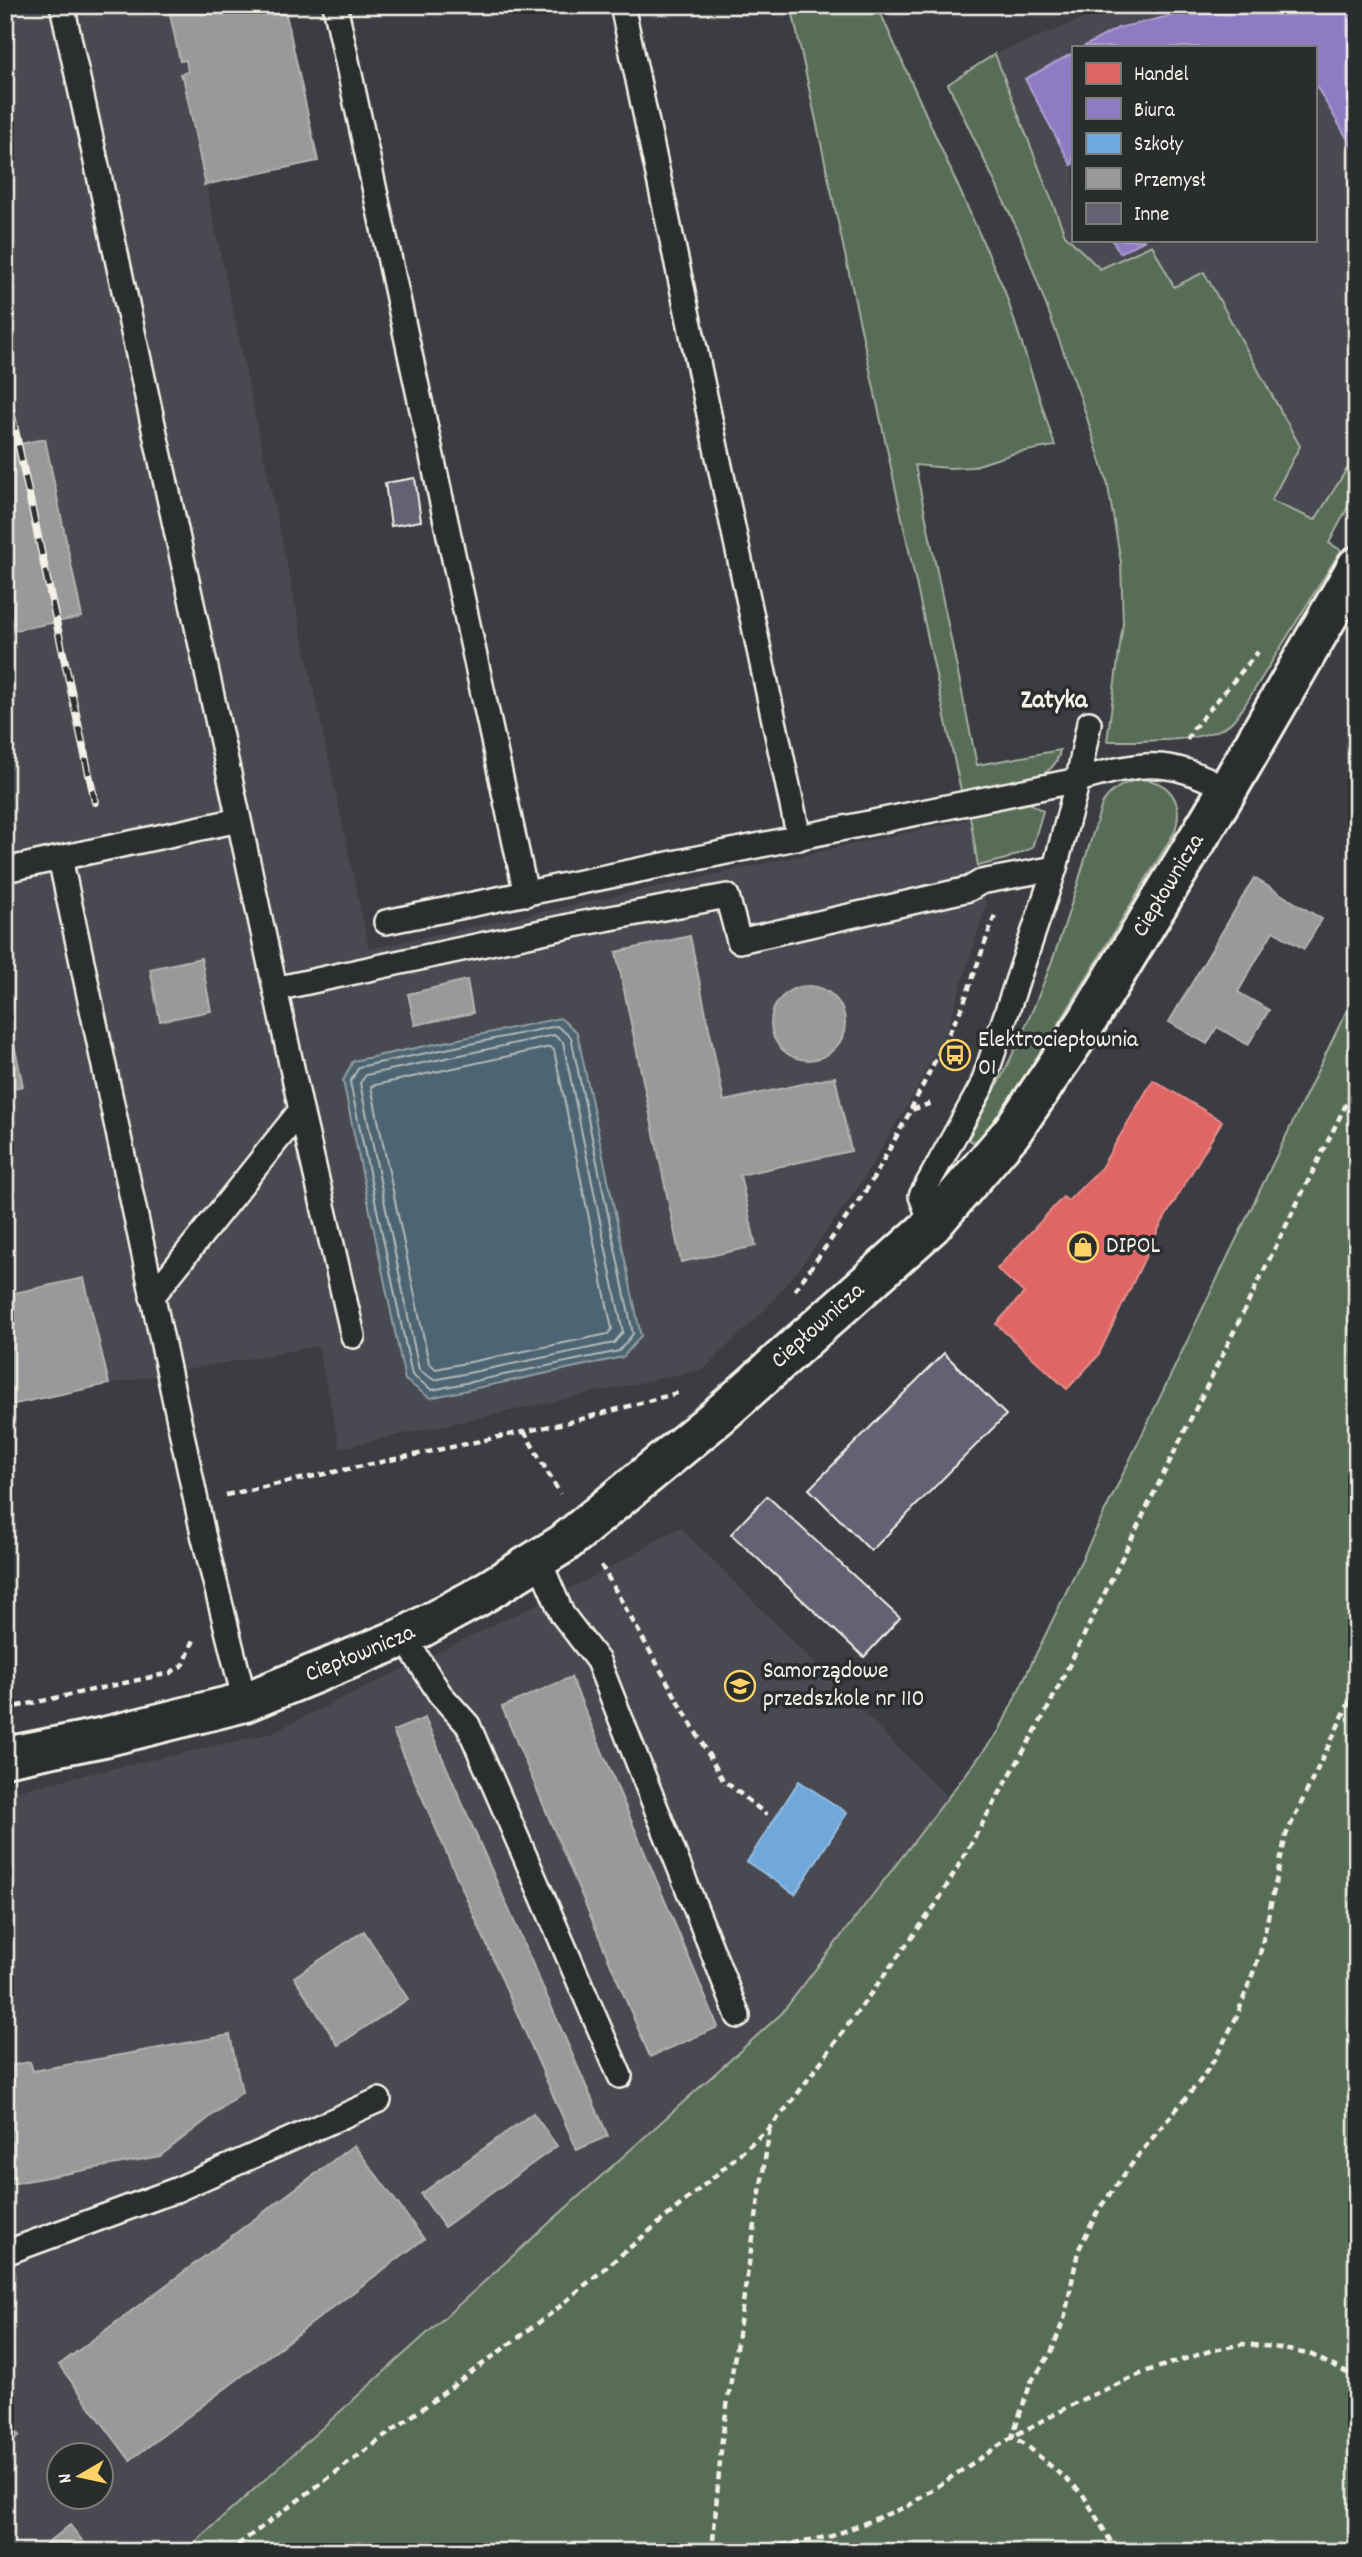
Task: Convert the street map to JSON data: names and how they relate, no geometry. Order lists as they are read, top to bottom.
{
  "streets": {
    "street": ["Ciepłownicza"]
  },
  "districts": ["Zatyka"],
  "places": {
    "bus stop": ["Elektrociepłownia 01"],
    "shop": ["DIPOL"],
    "school or university": ["Samorządowe przedszkole nr 110"]
  },
  "legend": [
    "Handel",
    "Biura",
    "Szkoły",
    "Przemysł",
    "Inne"
  ],
  "north": "left"
}
